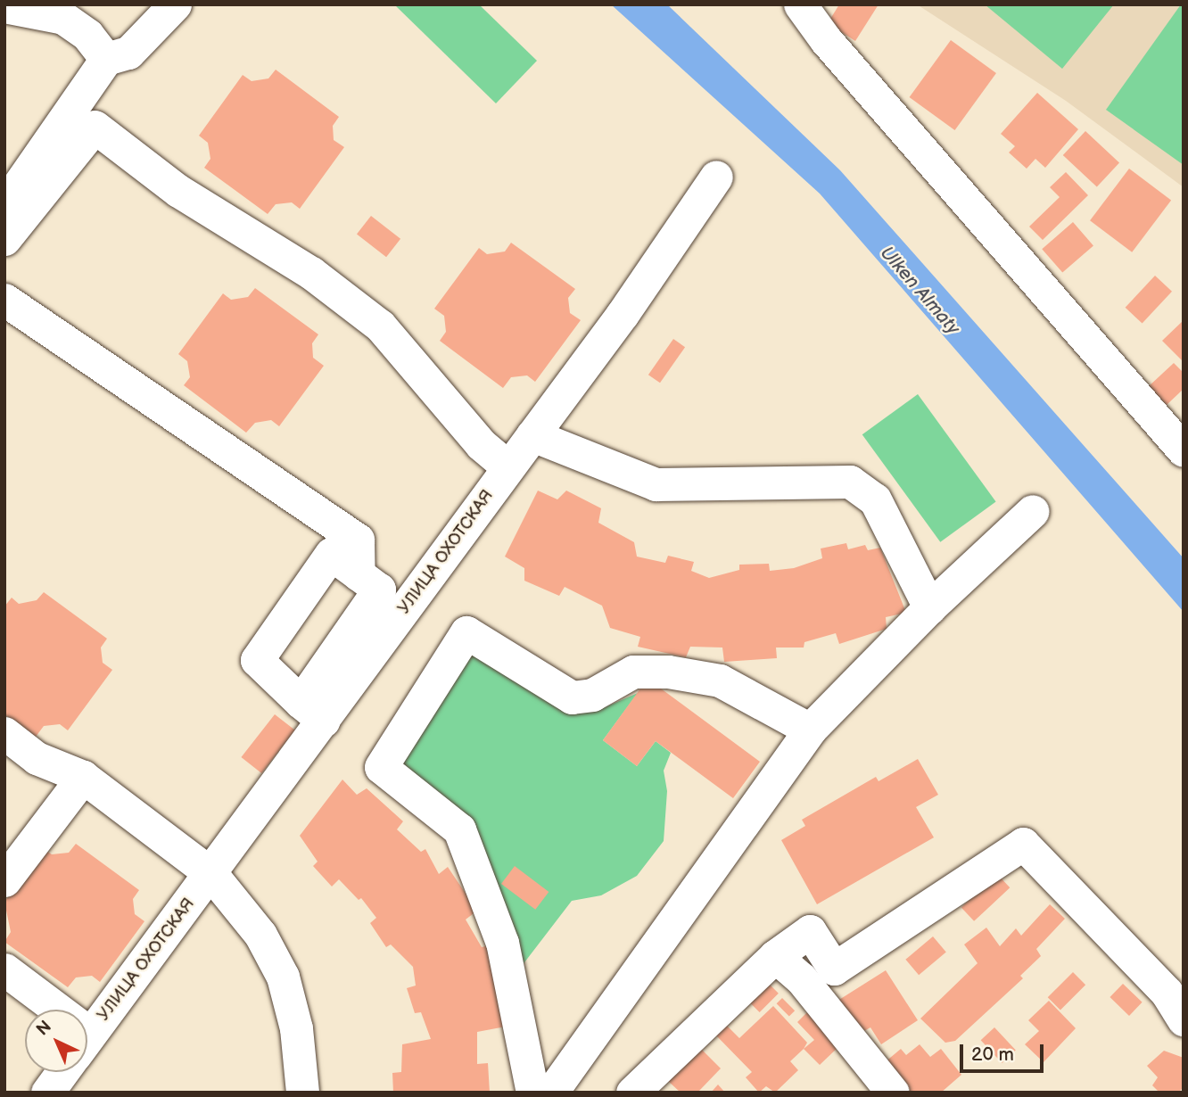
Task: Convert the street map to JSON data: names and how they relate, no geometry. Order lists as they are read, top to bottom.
{
  "streets": {
    "street": ["УЛИЦА ОХОТСКАЯ"]
  },
  "water": ["Ulken Almaty"],
  "scale_bar": "20 m",
  "north": "top left"
}
